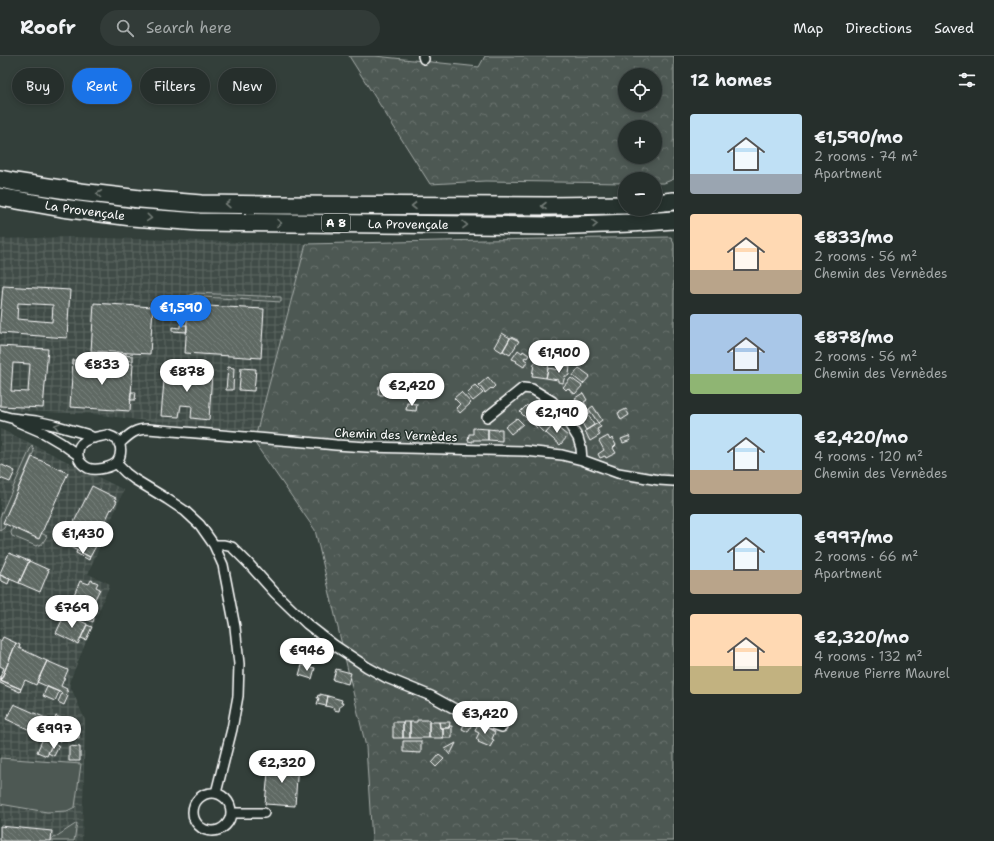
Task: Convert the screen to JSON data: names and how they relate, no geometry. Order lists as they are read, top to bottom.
{
  "streets": {
    "highway": ["La Provençale", "A 8"],
    "street": ["Chemin des Vernèdes"]
  },
  "page": {
    "header": "Roofr",
    "search": "Search here",
    "nav": ["Map", "Directions", "Saved"],
    "heading": "12 homes",
    "map_buttons": ["+", "−"],
    "chip": [
      "Buy",
      "Rent",
      "Filters",
      "New"
    ],
    "list": [
      {
        "name": "€1,590/mo",
        "note": "2 rooms · 74 m² · Apartment"
      },
      {
        "name": "€833/mo",
        "note": "2 rooms · 56 m² · Chemin des Vernèdes"
      },
      {
        "name": "€878/mo",
        "note": "2 rooms · 56 m² · Chemin des Vernèdes"
      },
      {
        "name": "€2,420/mo",
        "note": "4 rooms · 120 m² · Chemin des Vernèdes"
      },
      {
        "name": "€997/mo",
        "note": "2 rooms · 66 m² · Apartment"
      },
      {
        "name": "€2,320/mo",
        "note": "4 rooms · 132 m² · Avenue Pierre Maurel"
      }
    ],
    "price": [
      "€1,590",
      "€1,900",
      "€833",
      "€878",
      "€2,420",
      "€2,190",
      "€1,430",
      "€769",
      "€946",
      "€3,420",
      "€997",
      "€2,320"
    ]
  }
}
